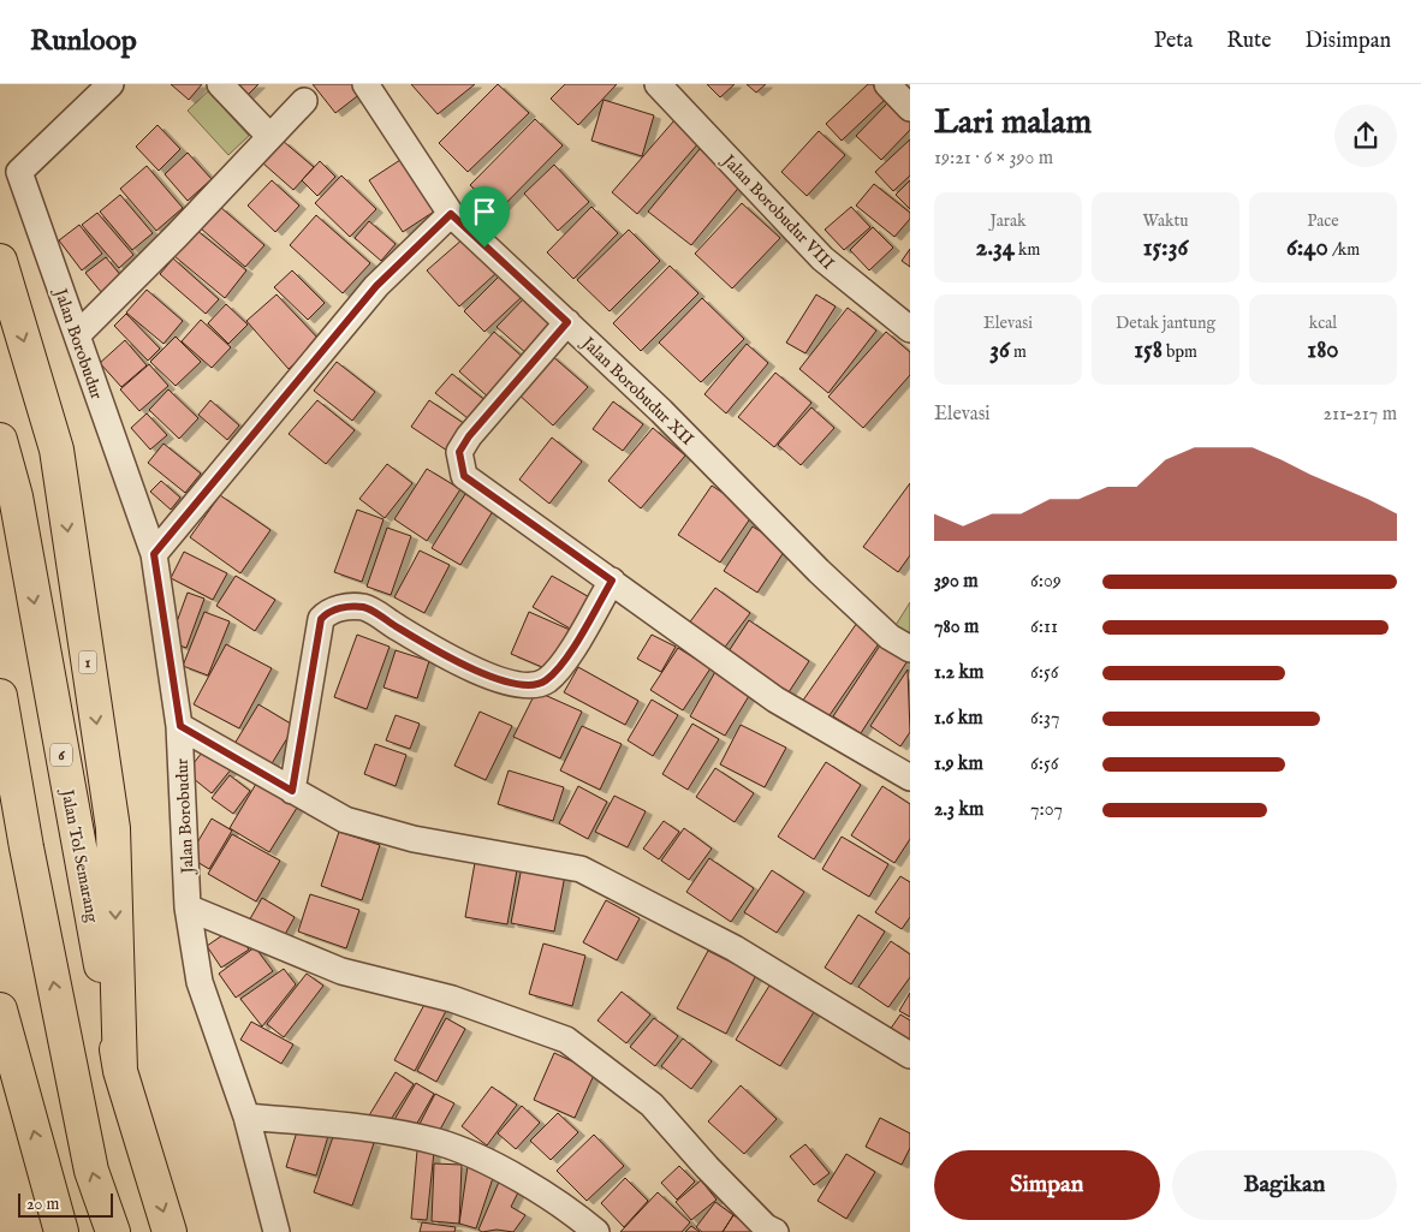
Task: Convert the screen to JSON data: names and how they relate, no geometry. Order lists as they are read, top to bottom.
{
  "streets": {
    "highway": ["1", "6", "Jalan Tol Semarang"],
    "street": ["Jalan Borobudur VIII", "Jalan Borobudur", "Jalan Borobudur XII"]
  },
  "crossings": [
    ["1", "Jalan Tol Semarang"]
  ],
  "scale_bar": "20 m",
  "page": {
    "header": "Runloop",
    "nav": ["Peta", "Rute", "Disimpan"],
    "heading": ["Lari malam", "19:21 · 6 × 390 m"],
    "stats": [
      ["Jarak", "2.34 km"],
      ["Waktu", "15:36"],
      ["Pace", "6:40 /km"],
      ["Elevasi", "36 m"],
      ["Detak jantung", "158 bpm"],
      ["kcal", "180"]
    ],
    "chart": ["Elevasi", "211–217 m"],
    "list": [
      {
        "name": "390 m",
        "note": "6:09"
      },
      {
        "name": "780 m",
        "note": "6:11"
      },
      {
        "name": "1.2 km",
        "note": "6:56"
      },
      {
        "name": "1.6 km",
        "note": "6:37"
      },
      {
        "name": "1.9 km",
        "note": "6:56"
      },
      {
        "name": "2.3 km",
        "note": "7:07"
      }
    ],
    "buttons": ["Simpan", "Bagikan"],
    "scale": "20 m"
  }
}
